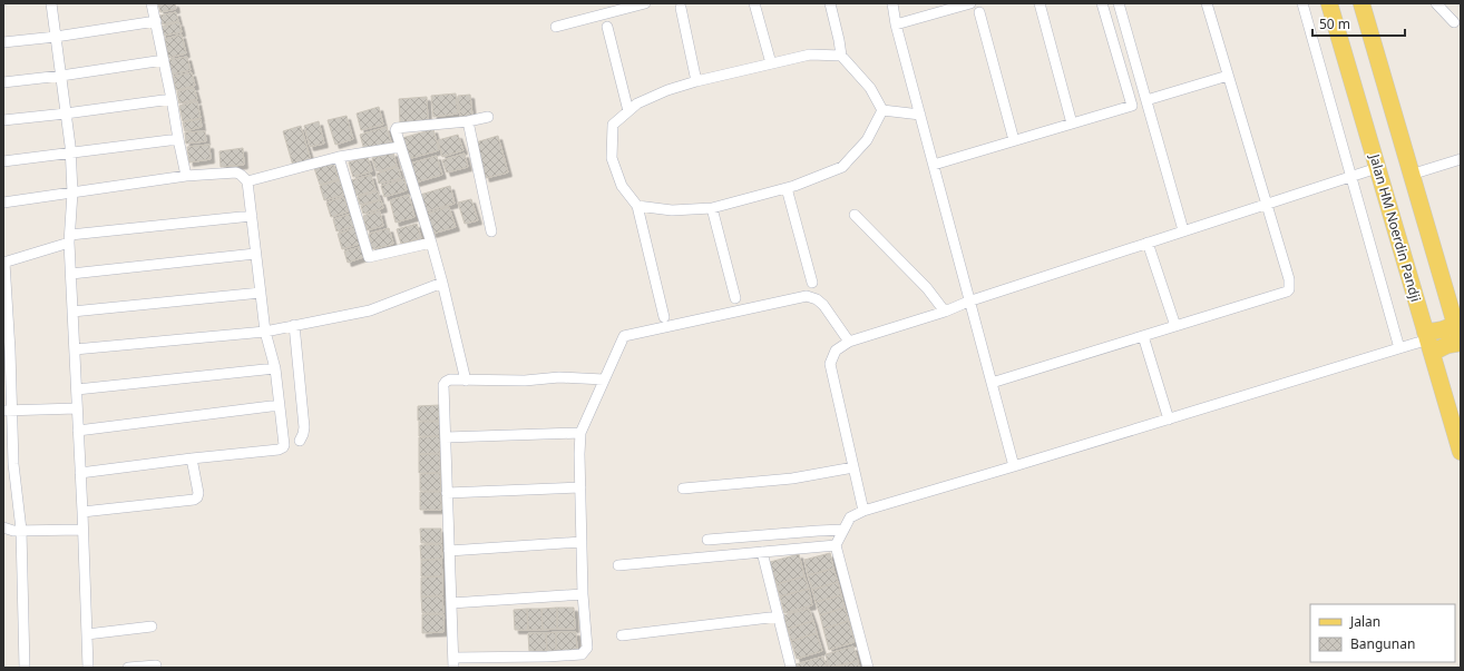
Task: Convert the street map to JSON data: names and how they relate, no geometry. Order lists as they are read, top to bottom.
{
  "streets": {
    "main road": ["Jalan HM Noerdin Pandji"]
  },
  "legend": ["Jalan", "Bangunan"],
  "scale_bar": "50 m"
}
